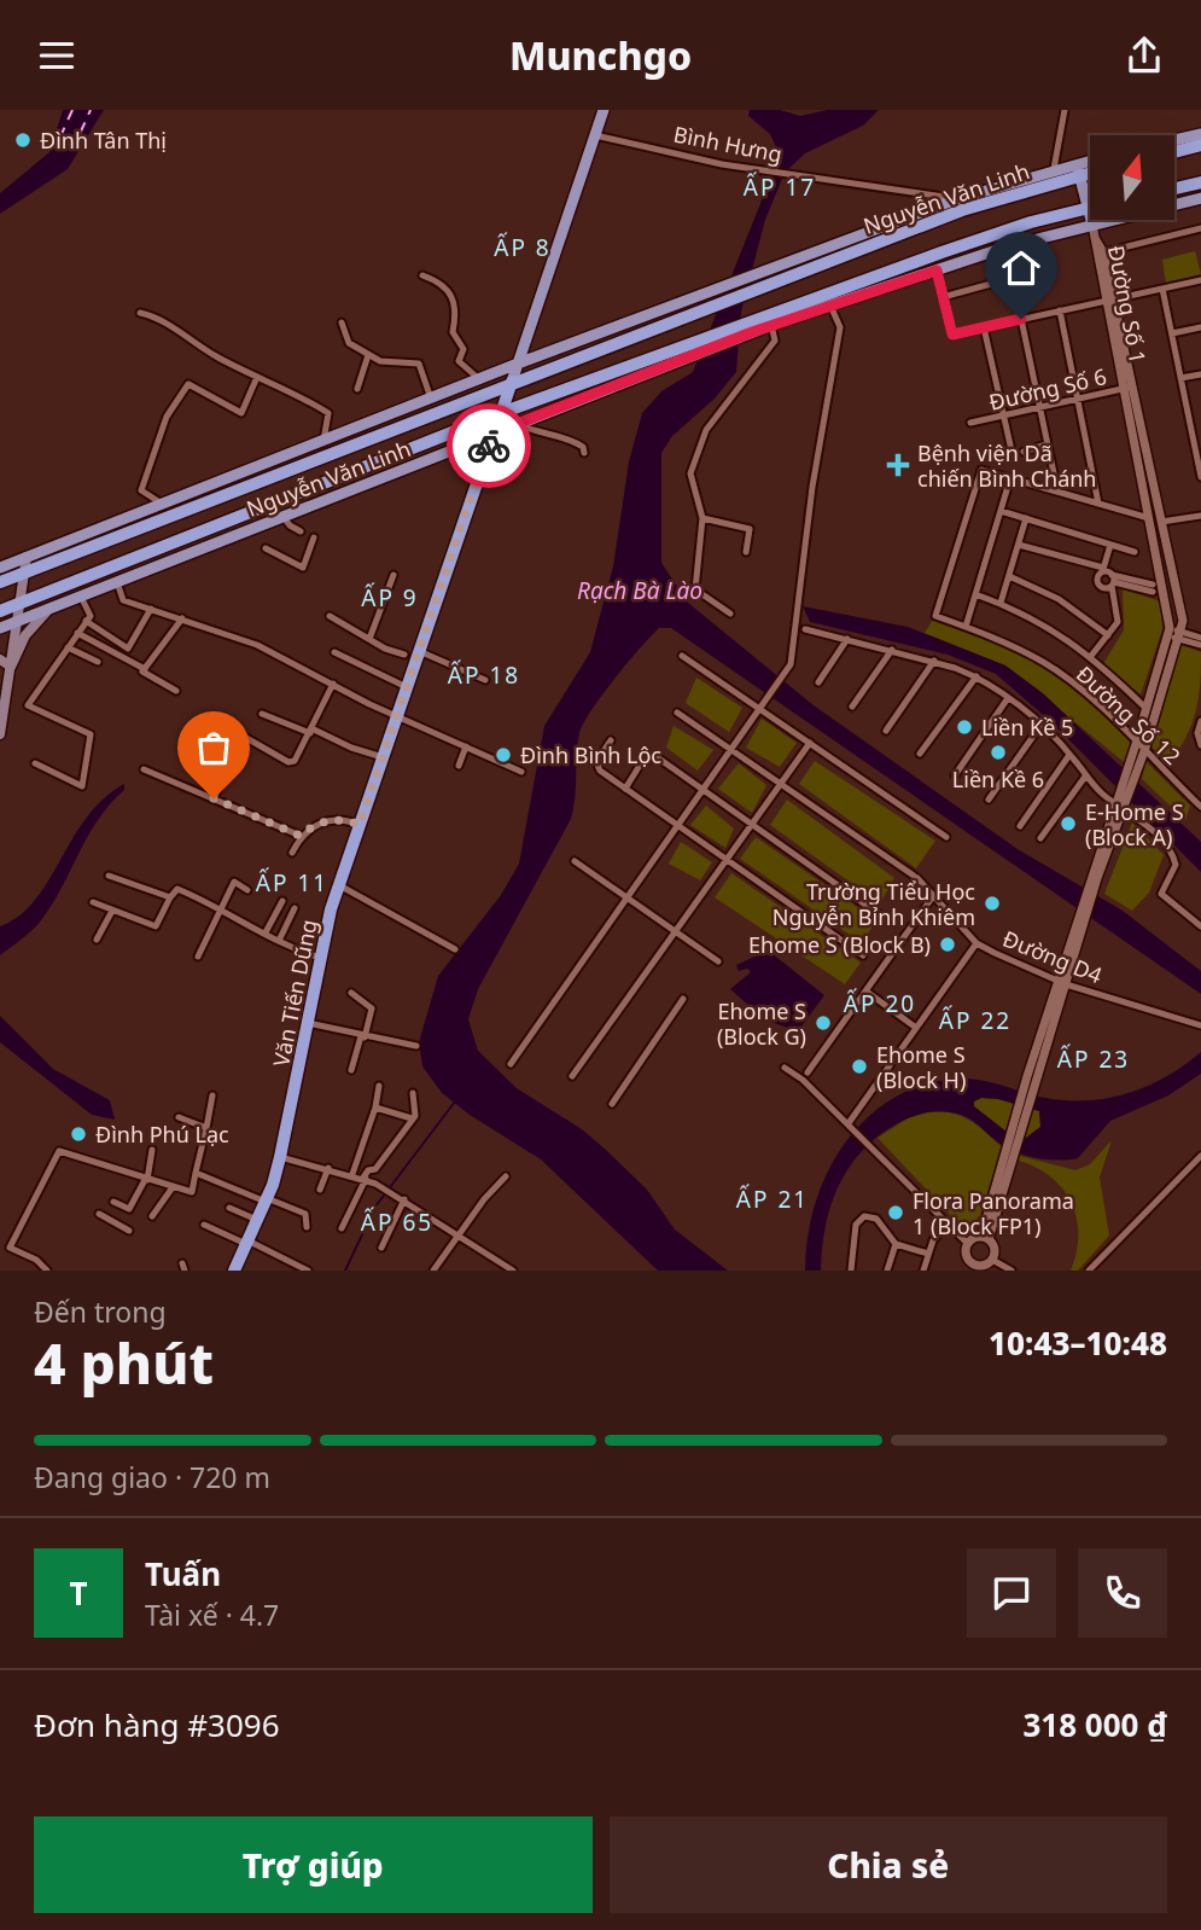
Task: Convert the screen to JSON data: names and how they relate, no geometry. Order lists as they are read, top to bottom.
{
  "streets": {
    "highway": ["Nguyễn Văn Linh", "Văn Tiến Dũng"],
    "street": [
      "Bình Hưng",
      "Đường Số 1",
      "Đường Số 6",
      "Đường Số 12",
      "Đường D4"
    ]
  },
  "crossings": [
    ["Bình Hưng", "Nguyễn Văn Linh"],
    ["Nguyễn Văn Linh", "Đường Số 1"],
    ["Nguyễn Văn Linh", "Văn Tiến Dũng"],
    ["Đường Số 1", "Đường Số 6"],
    ["Đường Số 1", "Đường Số 12"],
    ["Đường Số 1", "Đường D4"]
  ],
  "districts": [
    "ẤP 17",
    "ẤP 8",
    "ẤP 9",
    "ẤP 18",
    "ẤP 11",
    "ẤP 20",
    "ẤP 22",
    "ẤP 23",
    "ẤP 21",
    "ẤP 65"
  ],
  "water": ["Rạch Bà Lào"],
  "places": {
    "other": [
      "Đình Tân Thị",
      "Liền Kề 5",
      "Liền Kề 6",
      "Đình Bình Lộc",
      "E-Home S (Block A)",
      "Trường Tiểu Học Nguyễn Bỉnh Khiêm",
      "Ehome S (Block B)",
      "Ehome S (Block G)",
      "Ehome S (Block H)",
      "Đình Phú Lạc",
      "Flora Panorama 1 (Block FP1)"
    ],
    "health": ["Bệnh viện Dã chiến Bình Chánh"]
  },
  "north": "top",
  "page": {
    "header": "Munchgo",
    "heading": ["4 phút", "Đến trong", "10:43–10:48"],
    "panel": [
      "Tuấn",
      "Tài xế · 4.7",
      "Đơn hàng #3096",
      "318 000 ₫"
    ],
    "bar": "Đang giao · 720 m",
    "round": "T",
    "buttons": ["Trợ giúp", "Chia sẻ"]
  }
}
